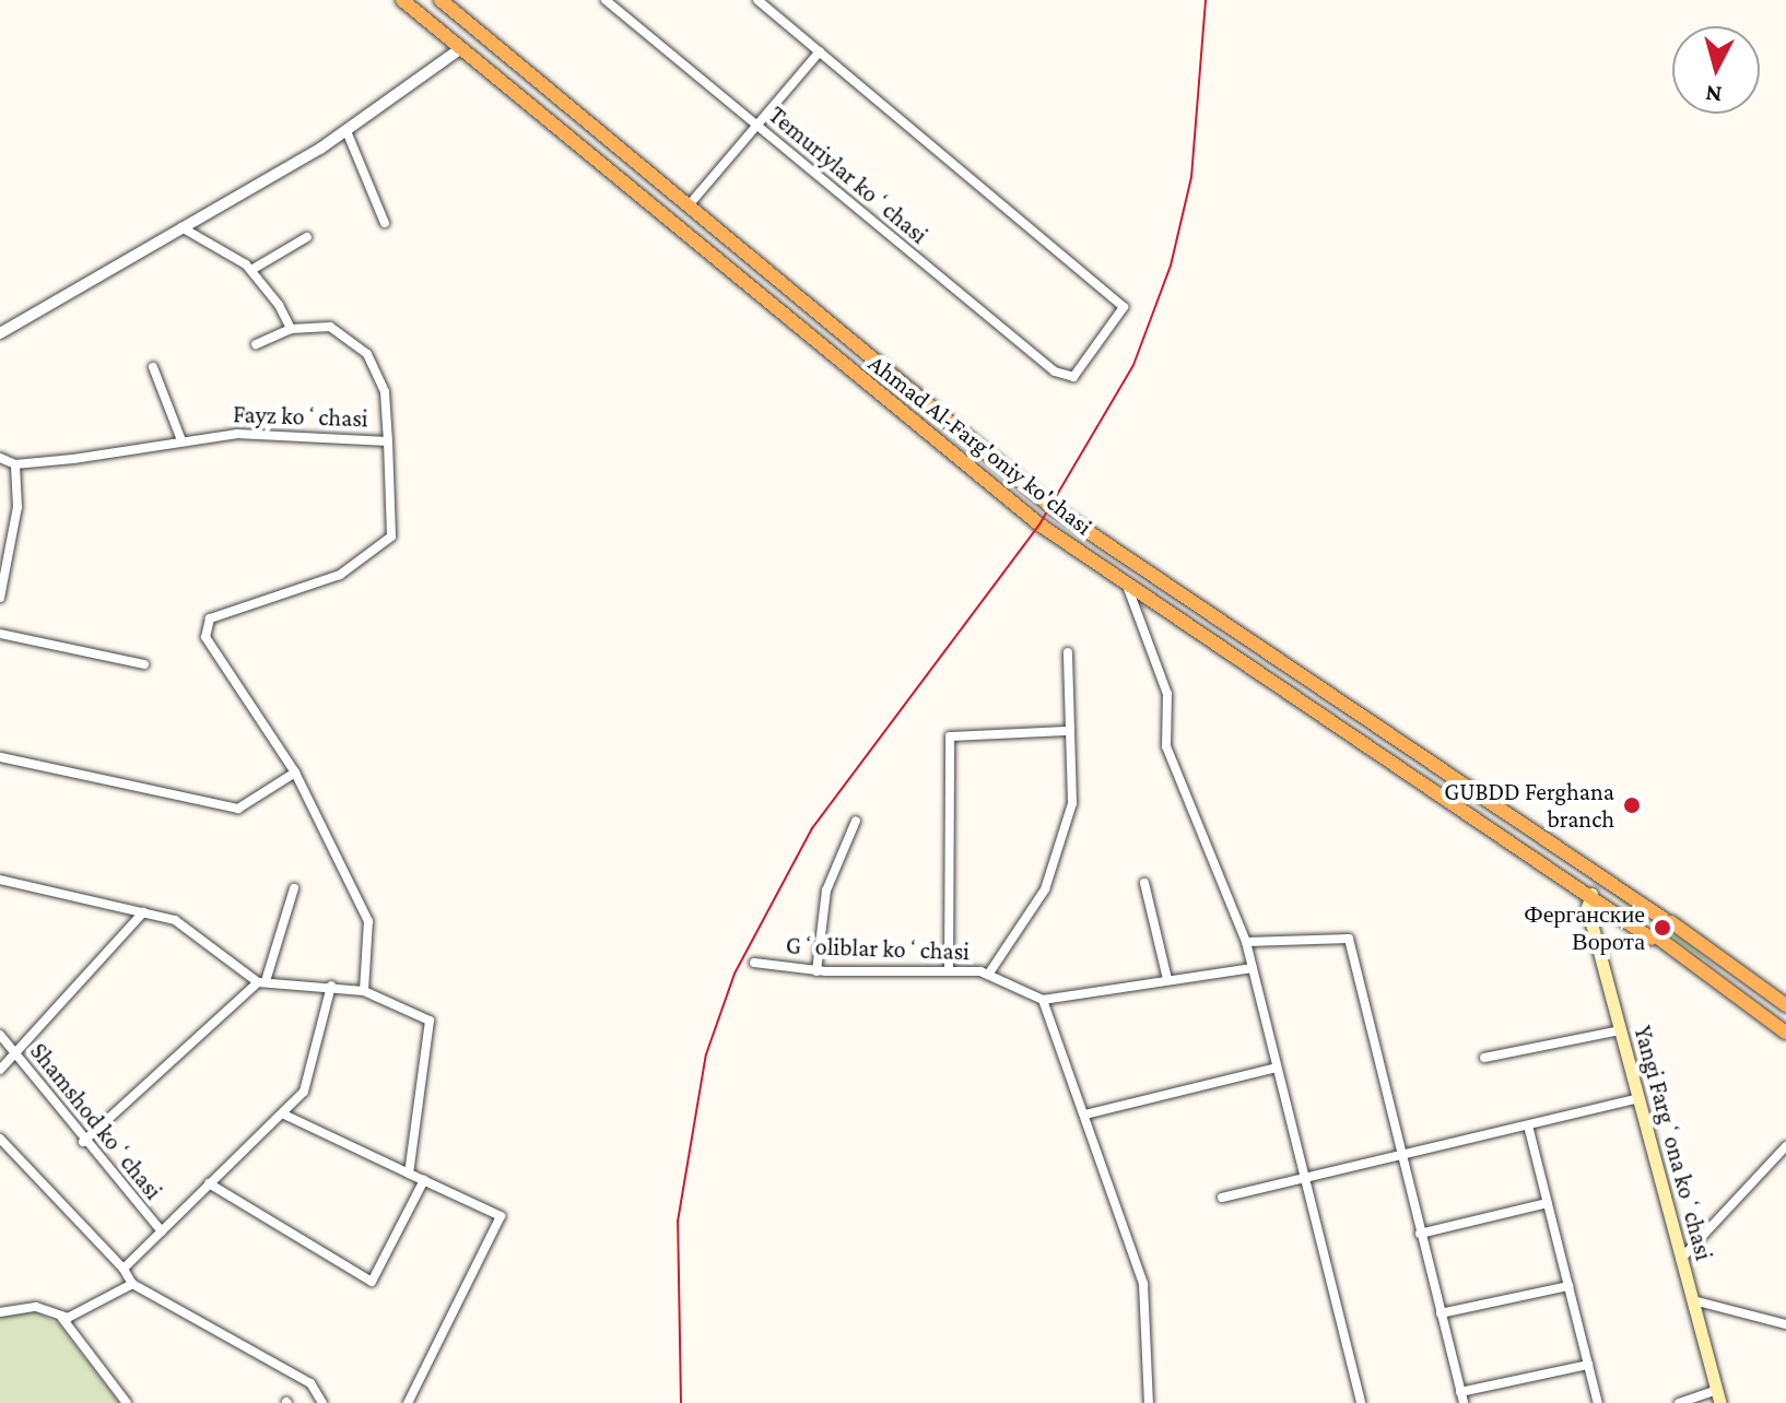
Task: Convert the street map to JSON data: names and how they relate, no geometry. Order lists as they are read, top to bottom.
{
  "streets": {
    "highway": ["Ahmad Al-Farg'oniy ko'chasi"],
    "main road": ["Yangi Fargʻona koʻchasi"],
    "street": [
      "Temuriylar koʻchasi",
      "Fayz koʻchasi",
      "Gʻoliblar koʻchasi",
      "Shamshod koʻchasi"
    ]
  },
  "crossings": [
    ["Ahmad Al-Farg'oniy ko'chasi", "Yangi Fargʻona koʻchasi"]
  ],
  "places": ["GUBDD Ferghana branch", "Ферганские Ворота"],
  "north": "bottom"
}
